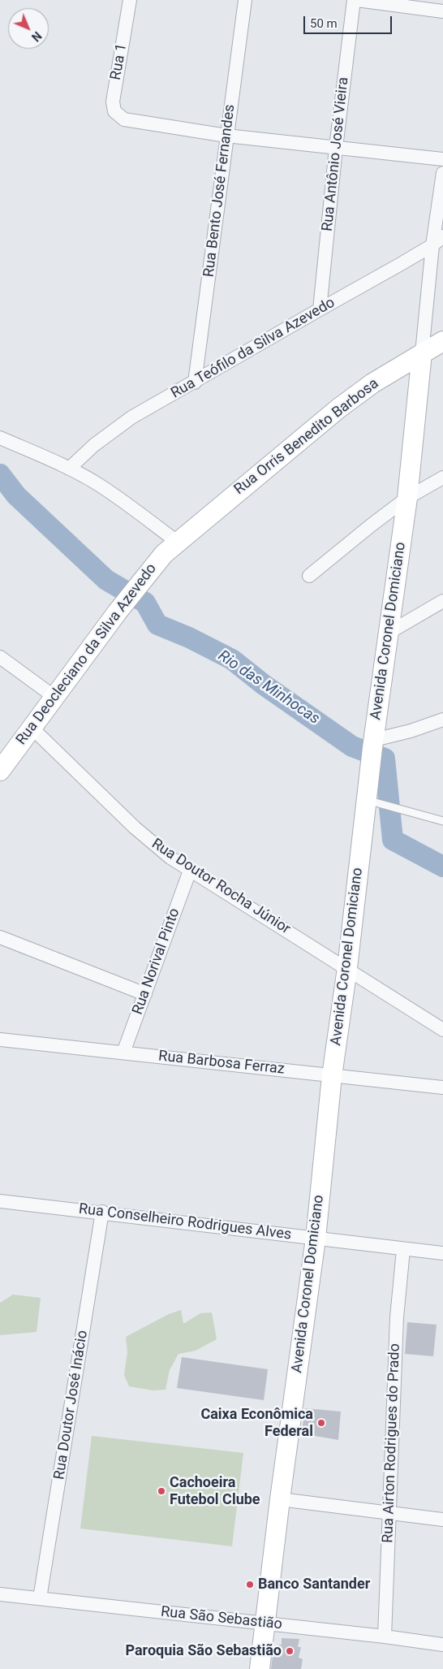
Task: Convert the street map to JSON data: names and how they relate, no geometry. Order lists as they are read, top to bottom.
{
  "streets": {
    "street": [
      "Rua 1",
      "Rua Antônio José Vieira",
      "Rua Bento José Fernandes",
      "Rua Teófilo da Silva Azevedo",
      "Rua Orris Benedito Barbosa",
      "Avenida Coronel Domiciano",
      "Rua Deocleciano da Silva Azevedo",
      "Rua Doutor Rocha Júnior",
      "Rua Norival Pinto",
      "Rua Barbosa Ferraz",
      "Rua Conselheiro Rodrigues Alves",
      "Rua Doutor José Inácio",
      "Rua Airton Rodrigues do Prado",
      "Rua São Sebastião"
    ]
  },
  "crossings": [
    ["Rua 1", "Rua Bento José Fernandes"],
    ["Rua Antônio José Vieira", "Rua Teófilo da Silva Azevedo"],
    ["Rua Bento José Fernandes", "Rua Teófilo da Silva Azevedo"],
    ["Rua Teófilo da Silva Azevedo", "Avenida Coronel Domiciano"],
    ["Rua Orris Benedito Barbosa", "Avenida Coronel Domiciano"],
    ["Rua Orris Benedito Barbosa", "Rua Deocleciano da Silva Azevedo"],
    ["Avenida Coronel Domiciano", "Rua Doutor Rocha Júnior"],
    ["Avenida Coronel Domiciano", "Rua Barbosa Ferraz"],
    ["Avenida Coronel Domiciano", "Rua Conselheiro Rodrigues Alves"],
    ["Avenida Coronel Domiciano", "Rua São Sebastião"],
    ["Rua Deocleciano da Silva Azevedo", "Rua Doutor Rocha Júnior"],
    ["Rua Doutor Rocha Júnior", "Rua Norival Pinto"],
    ["Rua Norival Pinto", "Rua Barbosa Ferraz"],
    ["Rua Conselheiro Rodrigues Alves", "Rua Doutor José Inácio"],
    ["Rua Conselheiro Rodrigues Alves", "Rua Airton Rodrigues do Prado"],
    ["Rua Doutor José Inácio", "Rua São Sebastião"],
    ["Rua Airton Rodrigues do Prado", "Rua São Sebastião"]
  ],
  "water": ["Rio das Minhocas"],
  "places": [
    "Caixa Econômica Federal",
    "Cachoeira Futebol Clube",
    "Banco Santander",
    "Paroquia São Sebastião"
  ],
  "scale_bar": "50 m",
  "north": "bottom right"
}
